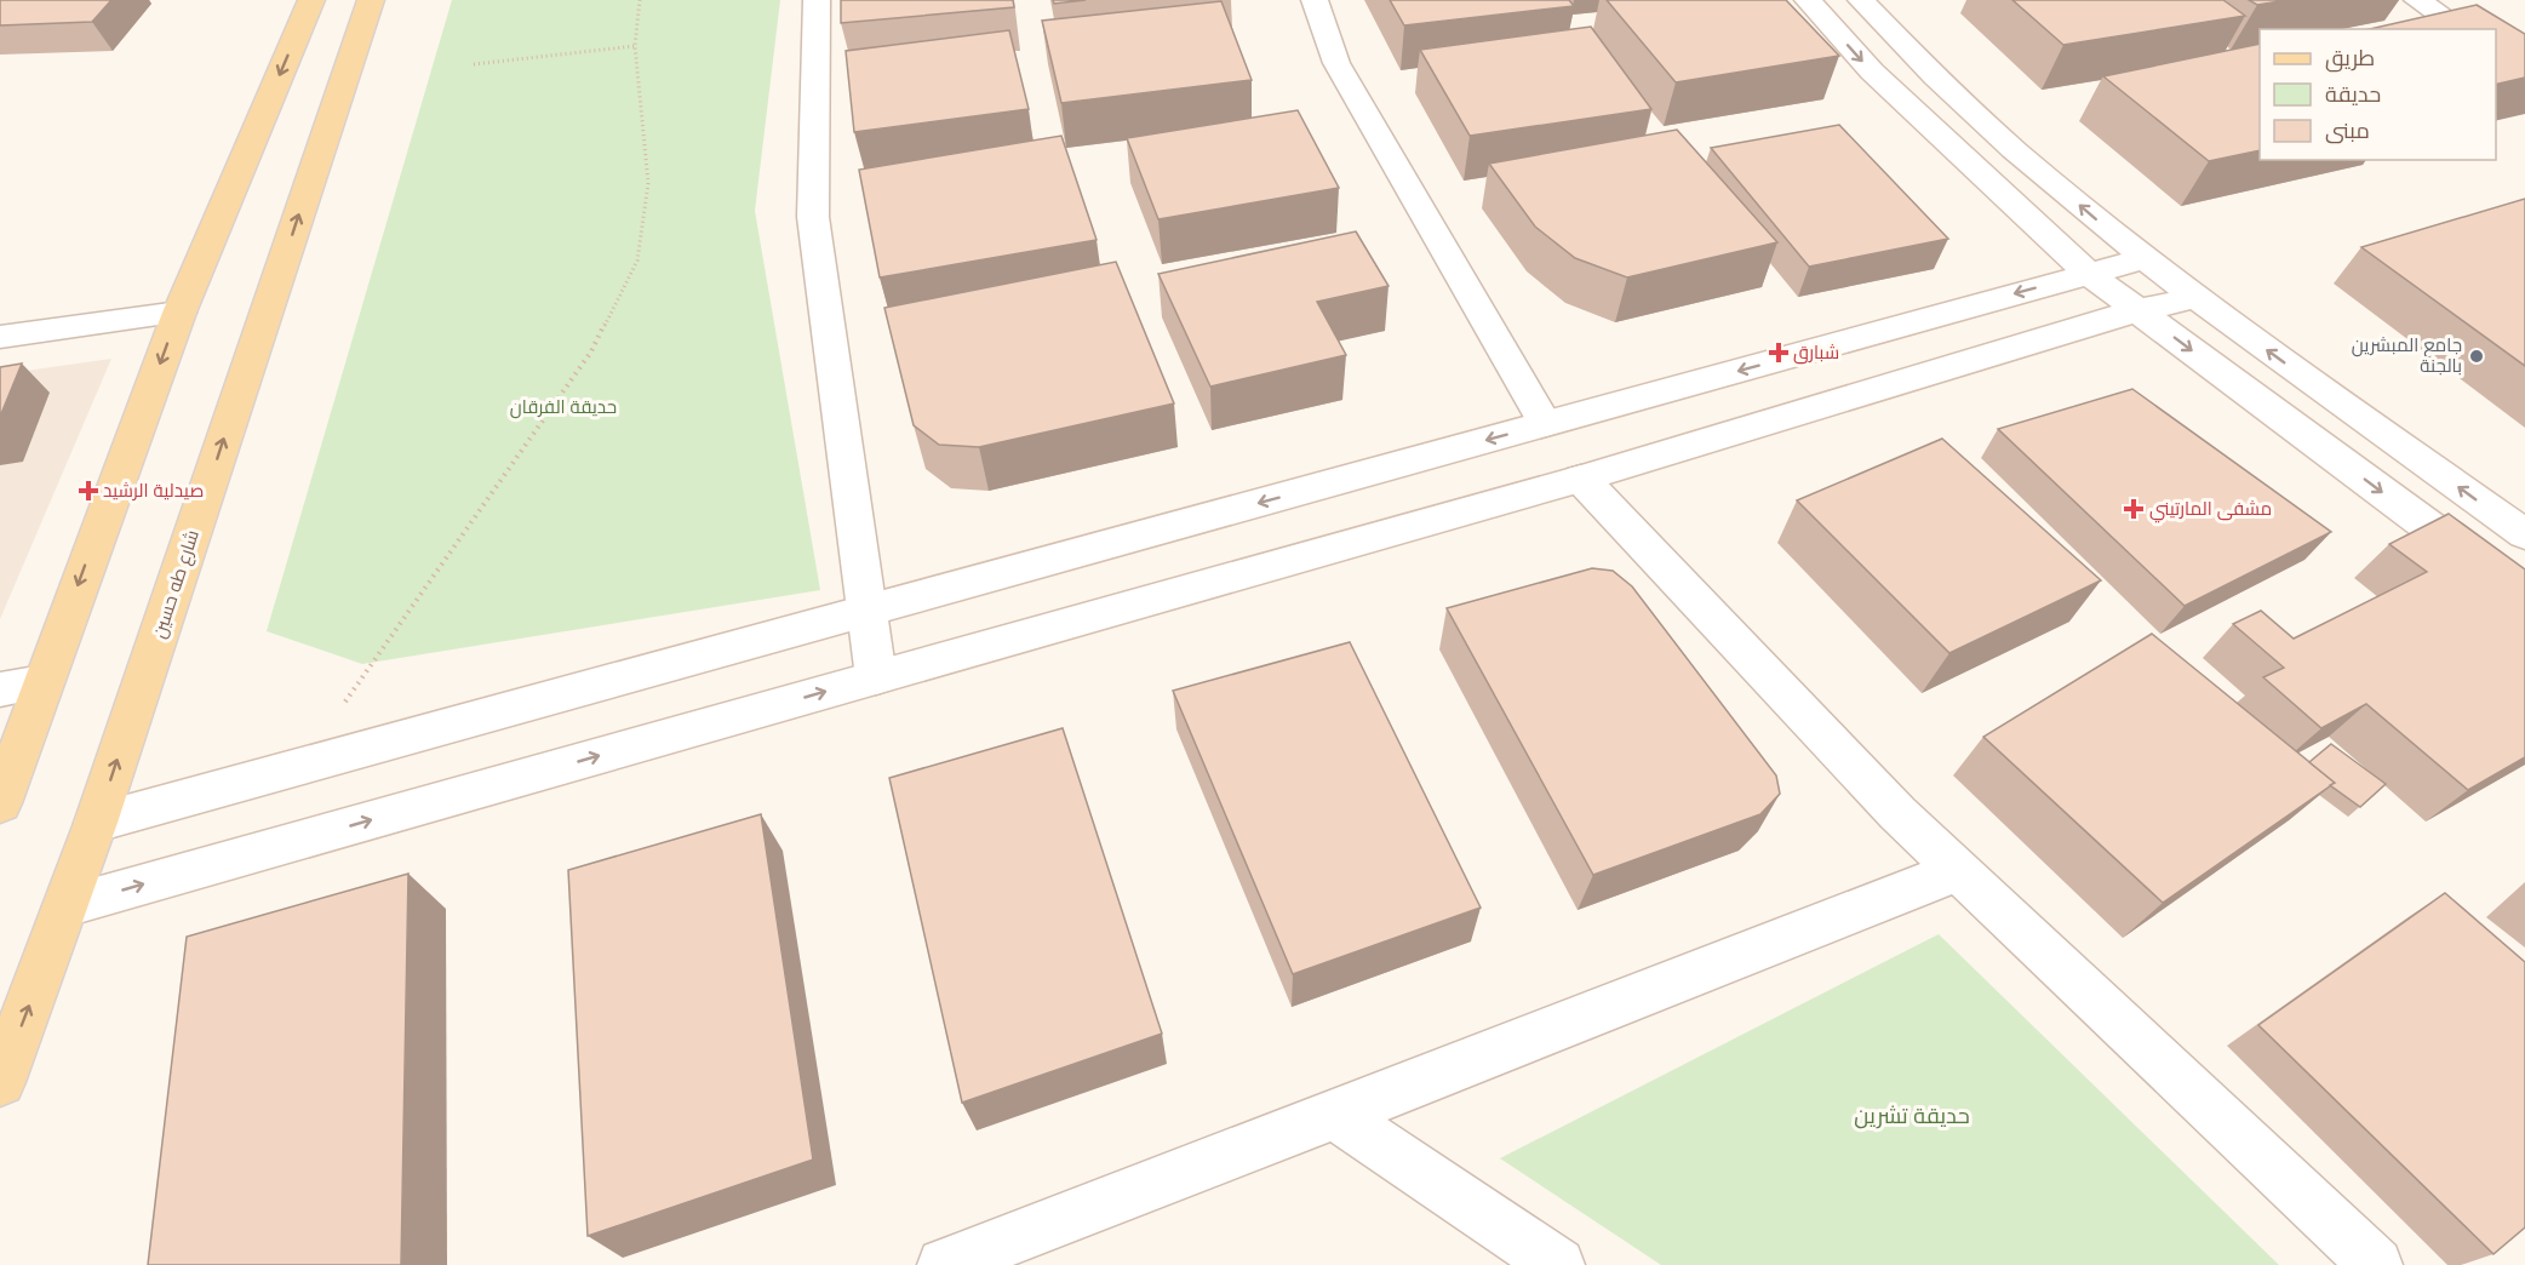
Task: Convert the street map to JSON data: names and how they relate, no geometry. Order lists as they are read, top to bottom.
{
  "streets": {
    "main road": ["شارع طه حسين"]
  },
  "parks": ["حديقة الفرقان", "حديقة تشرين"],
  "places": {
    "health": ["شبارق", "صيدلية الرشيد", "مشفى المارتيني"],
    "other": ["جامع المبشرين بالجنة"]
  },
  "legend": ["طريق", "حديقة", "مبنى"]
}
